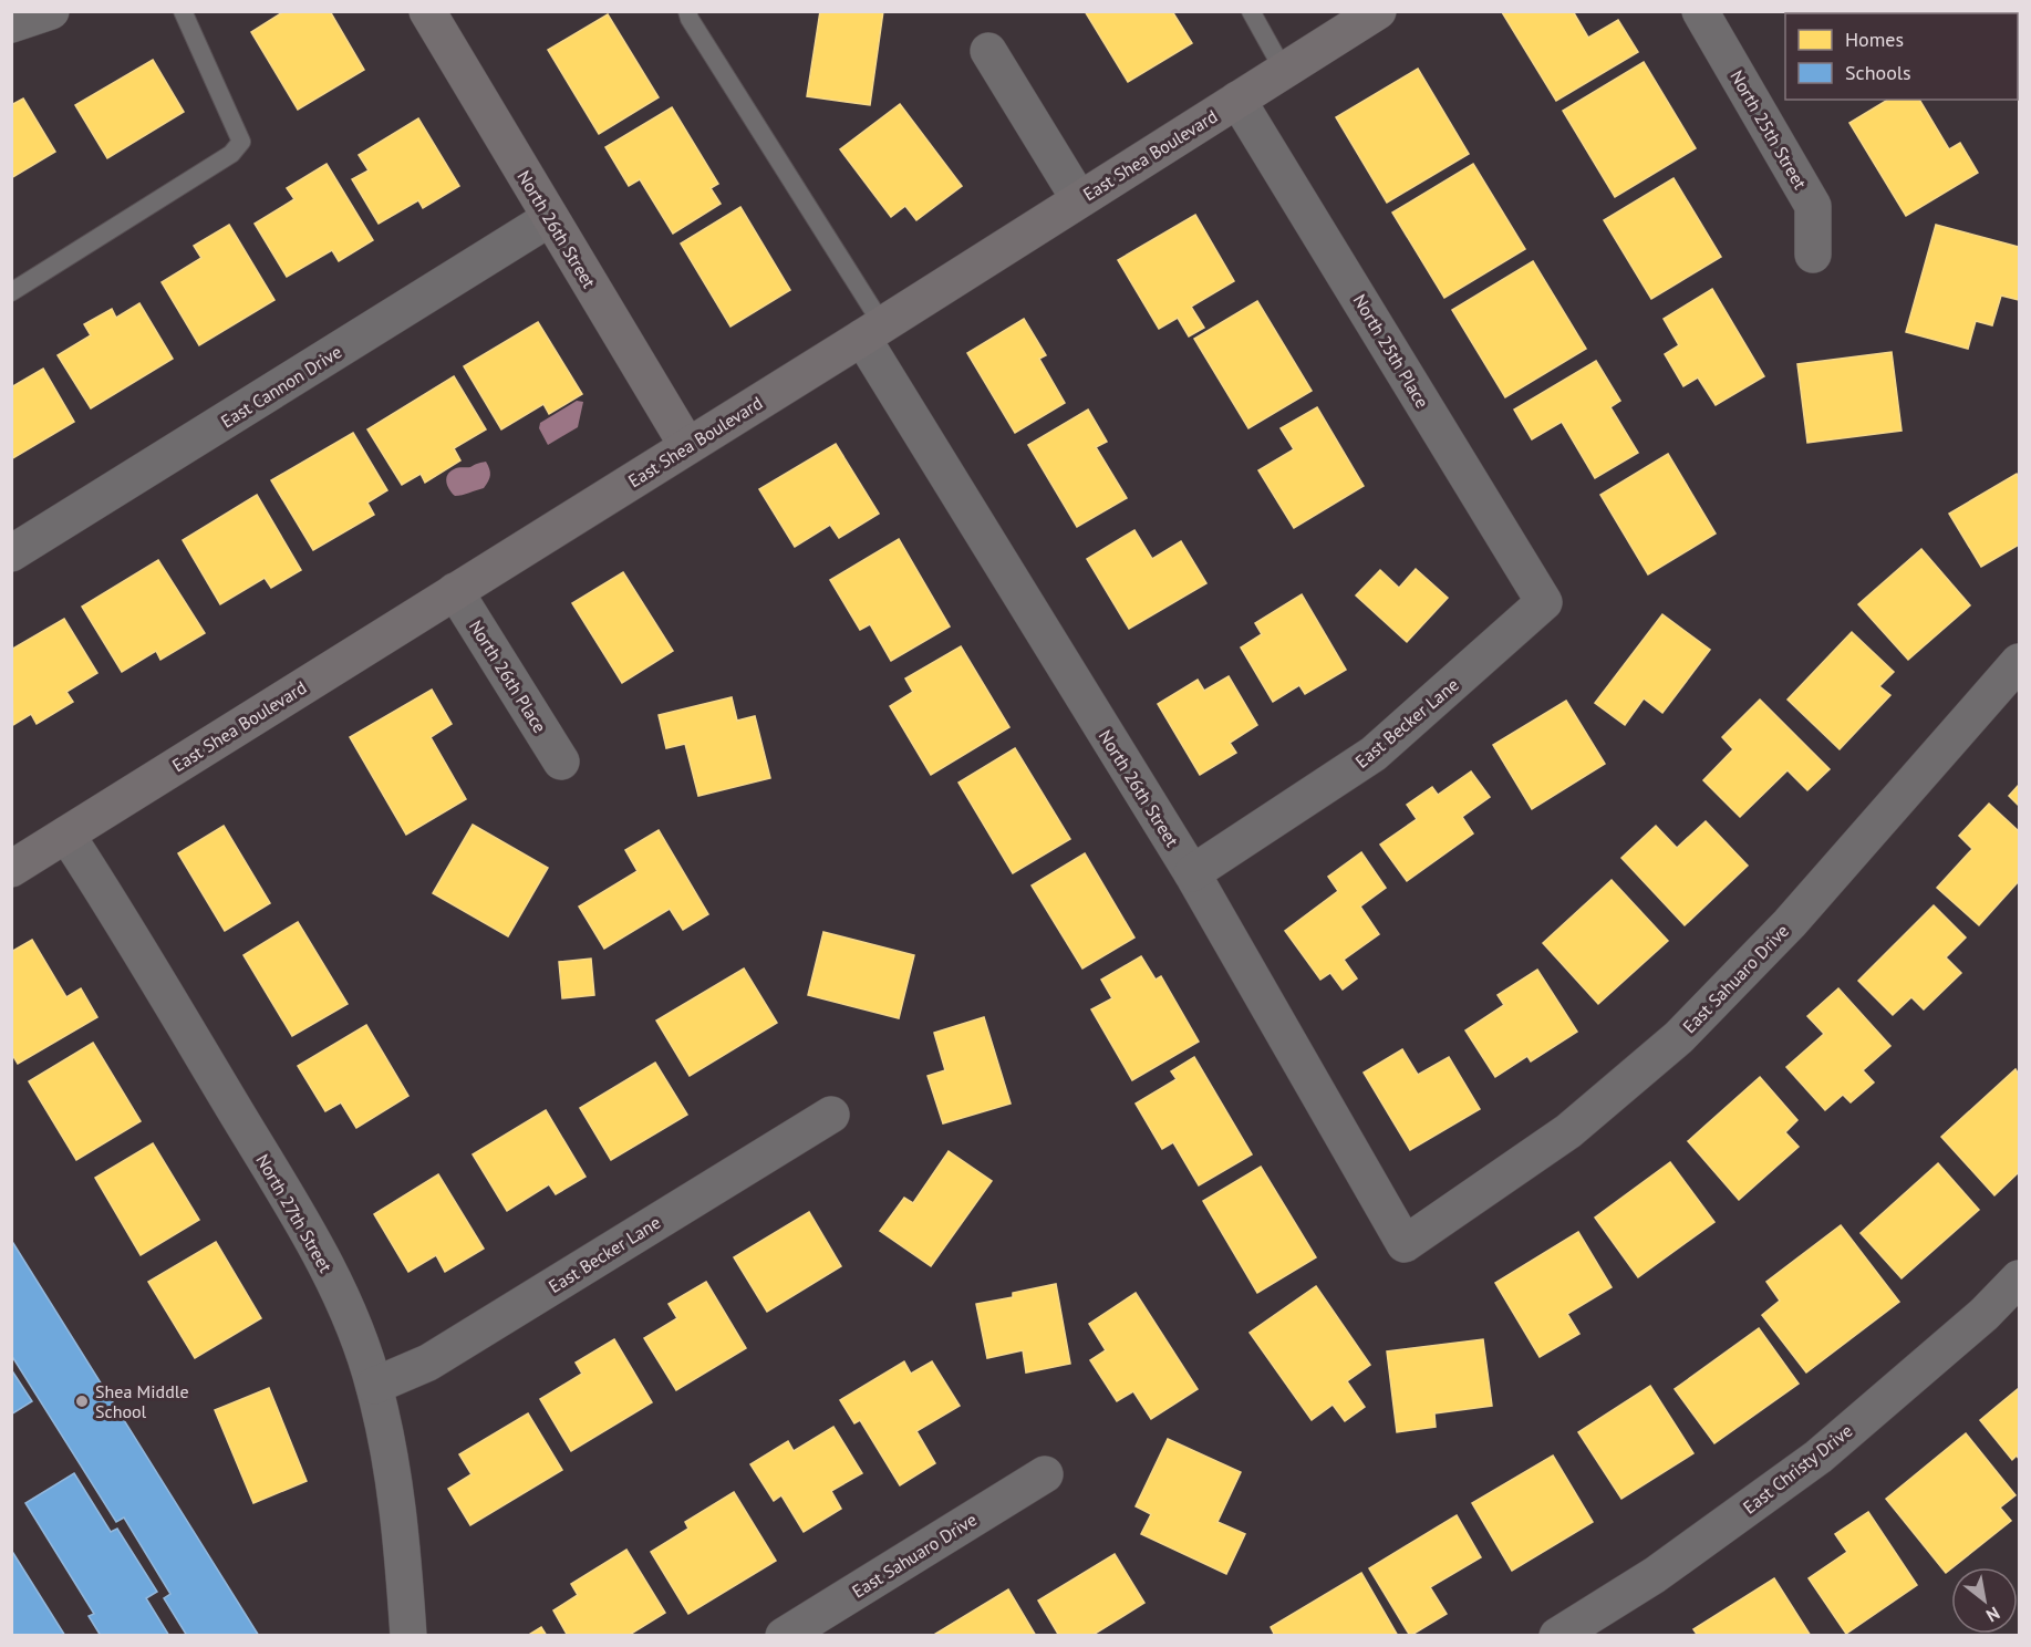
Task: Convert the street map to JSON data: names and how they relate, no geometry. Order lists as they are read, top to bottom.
{
  "streets": {
    "street": [
      "North 25th Street",
      "East Shea Boulevard",
      "North 26th Street",
      "North 25th Place",
      "East Cannon Drive",
      "North 26th Place",
      "East Becker Lane",
      "East Sahuaro Drive",
      "North 27th Street",
      "East Christy Drive"
    ]
  },
  "crossings": [
    ["East Shea Boulevard", "North 26th Street"],
    ["East Shea Boulevard", "North 25th Place"],
    ["East Shea Boulevard", "North 26th Place"],
    ["East Shea Boulevard", "North 27th Street"],
    ["North 26th Street", "East Cannon Drive"],
    ["North 26th Street", "East Becker Lane"],
    ["North 26th Street", "East Sahuaro Drive"],
    ["North 25th Place", "East Becker Lane"],
    ["East Becker Lane", "North 27th Street"]
  ],
  "places": ["Shea Middle School"],
  "legend": ["Homes", "Schools"],
  "north": "bottom right"
}
